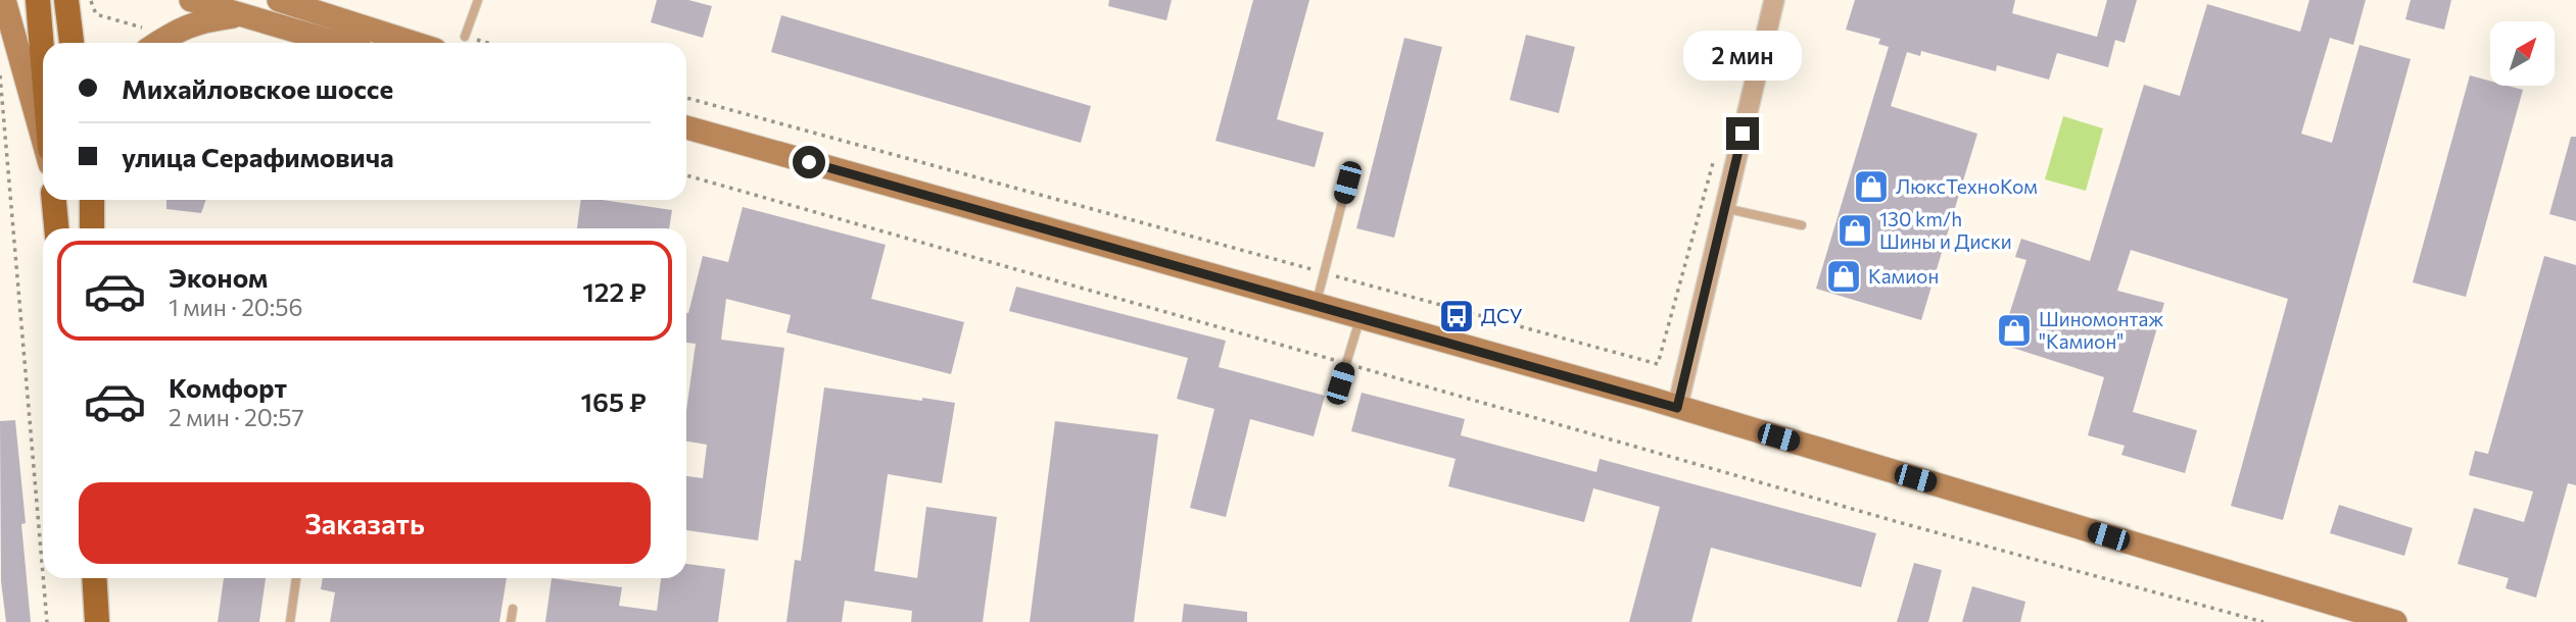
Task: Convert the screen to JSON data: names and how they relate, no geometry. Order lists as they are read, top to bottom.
{
  "places": {
    "shop": [
      "ЛюксТехноКом",
      "130 km/h Шины и Диски",
      "Камион",
      "Шиномонтаж \"Камион\""
    ],
    "bus stop": ["ДСУ"]
  },
  "north": "top right",
  "page": {
    "bubble": "2 мин",
    "banner": ["Михайловское шоссе", "улица Серафимовича"],
    "list": [
      {
        "name": "Эконом",
        "note": "1 мин · 20:56",
        "value": "122 ₽"
      },
      {
        "name": "Комфорт",
        "note": "2 мин · 20:57",
        "value": "165 ₽"
      }
    ],
    "buttons": "Заказать"
  }
}
